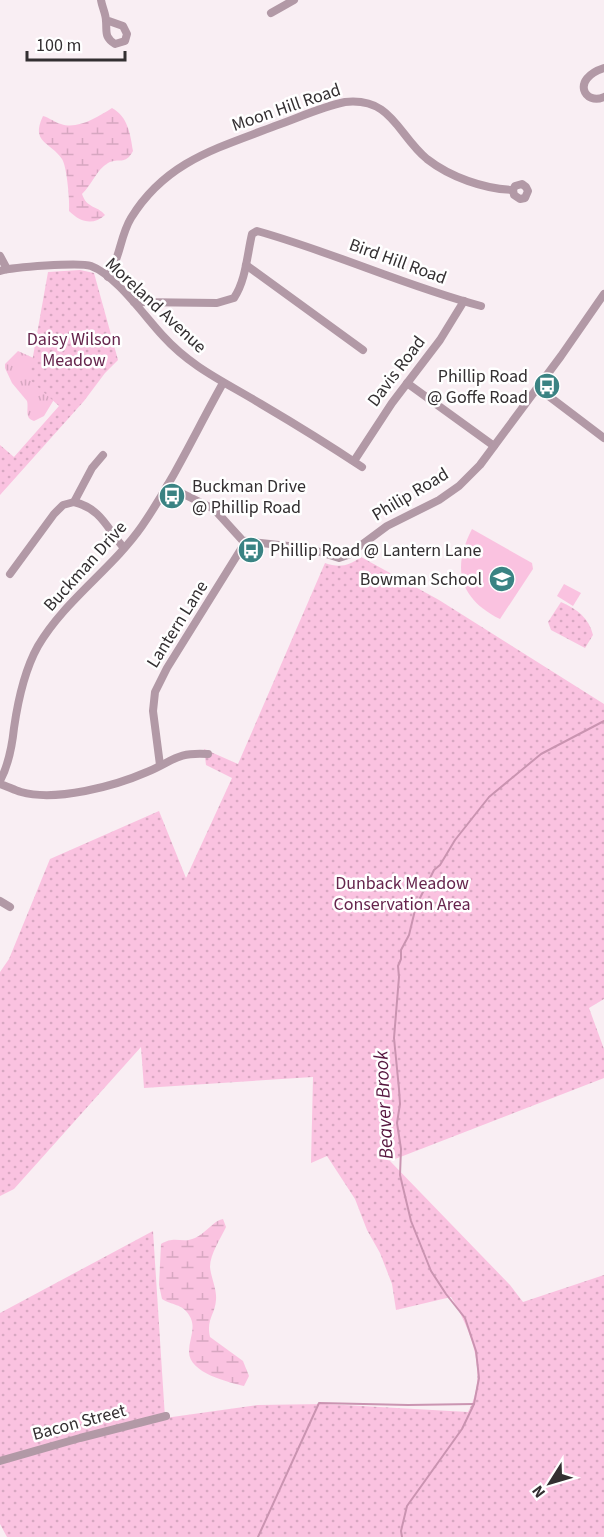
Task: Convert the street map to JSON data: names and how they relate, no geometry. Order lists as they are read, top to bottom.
{
  "streets": {
    "street": [
      "Moon Hill Road",
      "Bird Hill Road",
      "Moreland Avenue",
      "Davis Road",
      "Philip Road",
      "Buckman Drive",
      "Lantern Lane",
      "Bacon Street"
    ]
  },
  "crossings": [
    ["Moon Hill Road", "Moreland Avenue"],
    ["Bird Hill Road", "Davis Road"],
    ["Moreland Avenue", "Davis Road"],
    ["Moreland Avenue", "Buckman Drive"],
    ["Philip Road", "Lantern Lane"]
  ],
  "water": ["Beaver Brook"],
  "parks": ["Daisy Wilson Meadow", "Dunback Meadow Conservation Area"],
  "places": {
    "bus stop": ["Phillip Road @ Goffe Road", "Buckman Drive @ Phillip Road", "Phillip Road @ Lantern Lane"],
    "school or university": ["Bowman School"]
  },
  "scale_bar": "100 m",
  "north": "bottom left"
}
